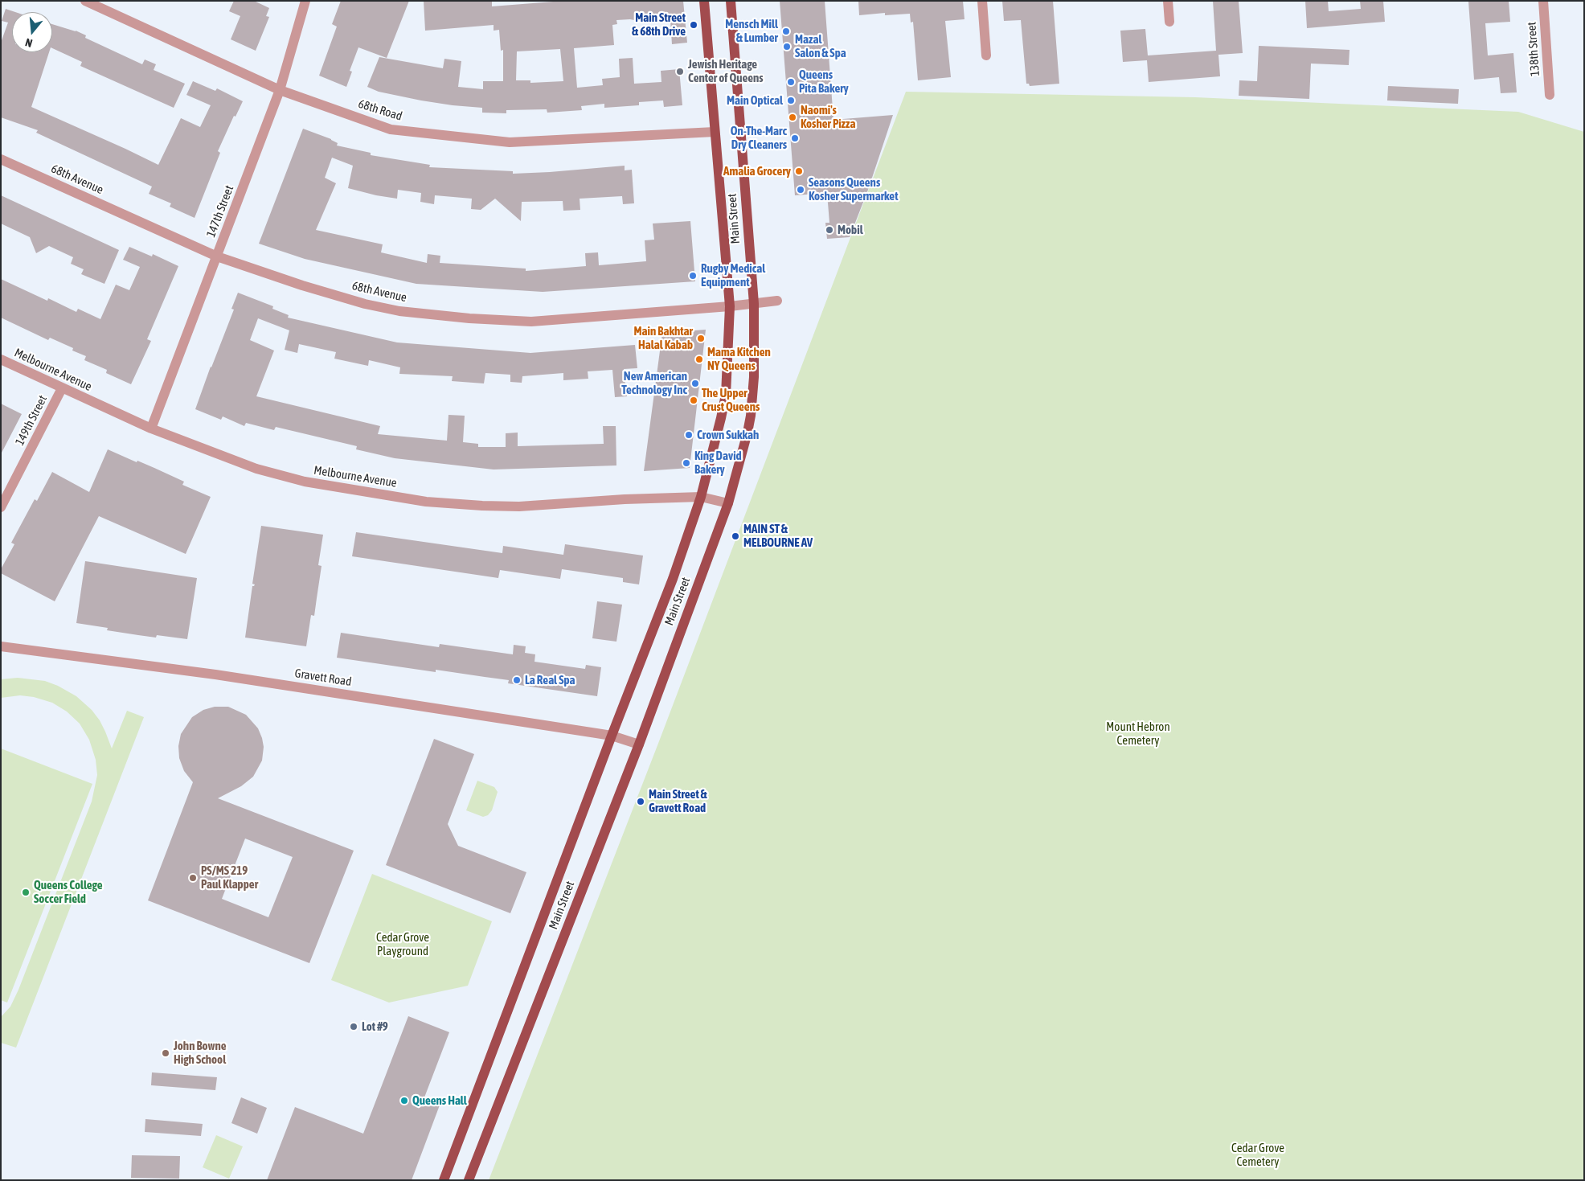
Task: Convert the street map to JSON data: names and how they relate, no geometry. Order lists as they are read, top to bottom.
{
  "streets": {
    "main road": ["Main Street"],
    "street": [
      "138th Street",
      "68th Road",
      "68th Avenue",
      "147th Street",
      "Melbourne Avenue",
      "149th Street",
      "Gravett Road"
    ]
  },
  "crossings": [
    ["68th Road", "147th Street"],
    ["68th Road", "Main Street"],
    ["68th Avenue", "147th Street"],
    ["68th Avenue", "Main Street"],
    ["147th Street", "Melbourne Avenue"],
    ["Main Street", "Melbourne Avenue"],
    ["Main Street", "Gravett Road"],
    ["Melbourne Avenue", "149th Street"]
  ],
  "parks": ["Mount Hebron Cemetery", "Cedar Grove Playground", "Cedar Grove Cemetery"],
  "places": [
    "Main Street & 68th Drive",
    "Mensch Mill & Lumber",
    "Mazal Salon & Spa",
    "Jewish Heritage Center of Queens",
    "Queens Pita Bakery",
    "Main Optical",
    "Naomi's Kosher Pizza",
    "On-The-Marc Dry Cleaners",
    "Amalia Grocery",
    "Seasons Queens Kosher Supermarket",
    "Mobil",
    "Rugby Medical Equipment",
    "Main Bakhtar Halal Kabab",
    "Mama Kitchen NY Queens",
    "New American Technology Inc",
    "The Upper Crust Queens",
    "Crown Sukkah",
    "King David Bakery",
    "MAIN ST & MELBOURNE AV",
    "La Real Spa",
    "Main Street & Gravett Road",
    "PS/MS 219 Paul Klapper",
    "Queens College Soccer Field",
    "Lot #9",
    "John Bowne High School",
    "Queens Hall"
  ],
  "north": "bottom"
}
